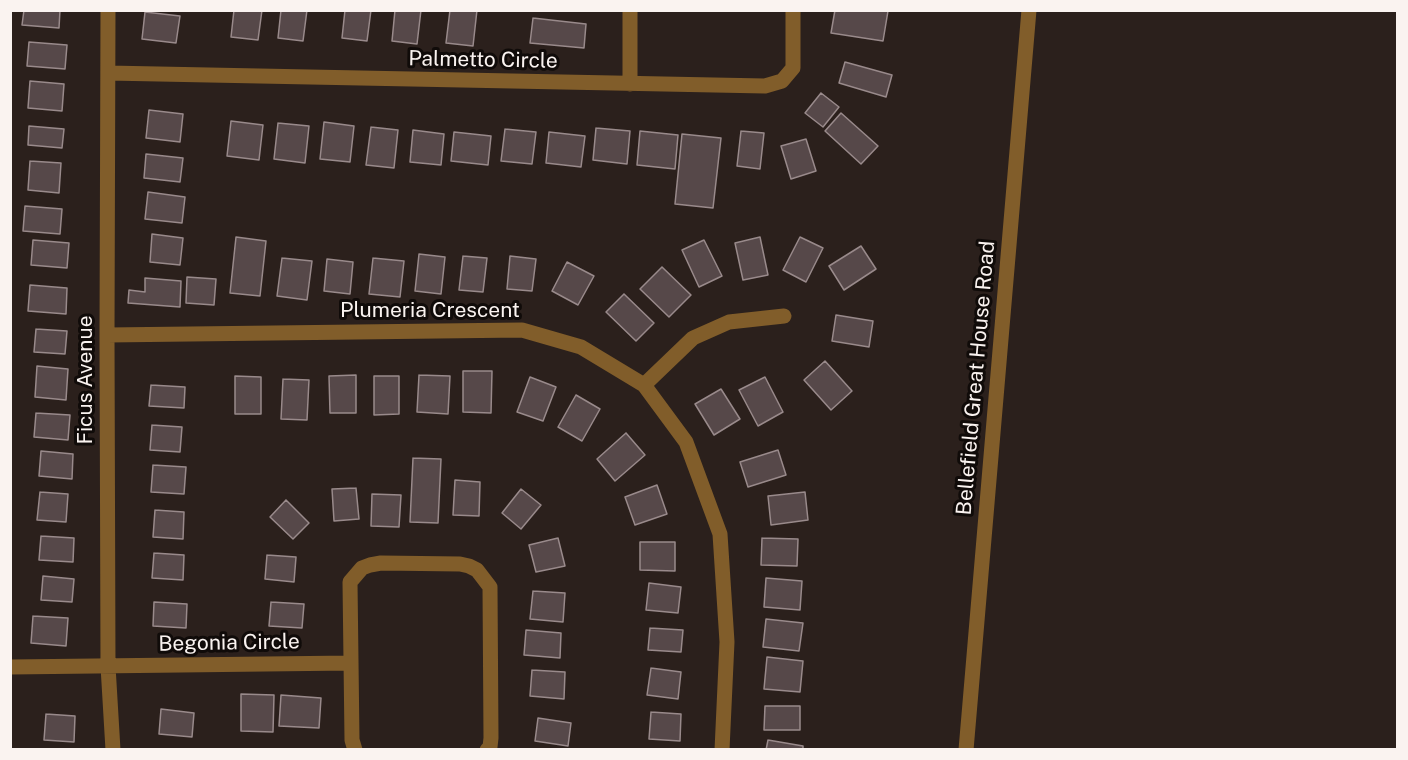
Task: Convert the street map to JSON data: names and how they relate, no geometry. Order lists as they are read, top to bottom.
{
  "streets": {
    "street": [
      "Palmetto Circle",
      "Plumeria Crescent",
      "Bellefield Great House Road",
      "Ficus Avenue",
      "Begonia Circle"
    ]
  },
  "crossings": [
    ["Palmetto Circle", "Ficus Avenue"],
    ["Plumeria Crescent", "Ficus Avenue"],
    ["Ficus Avenue", "Begonia Circle"]
  ]
}
